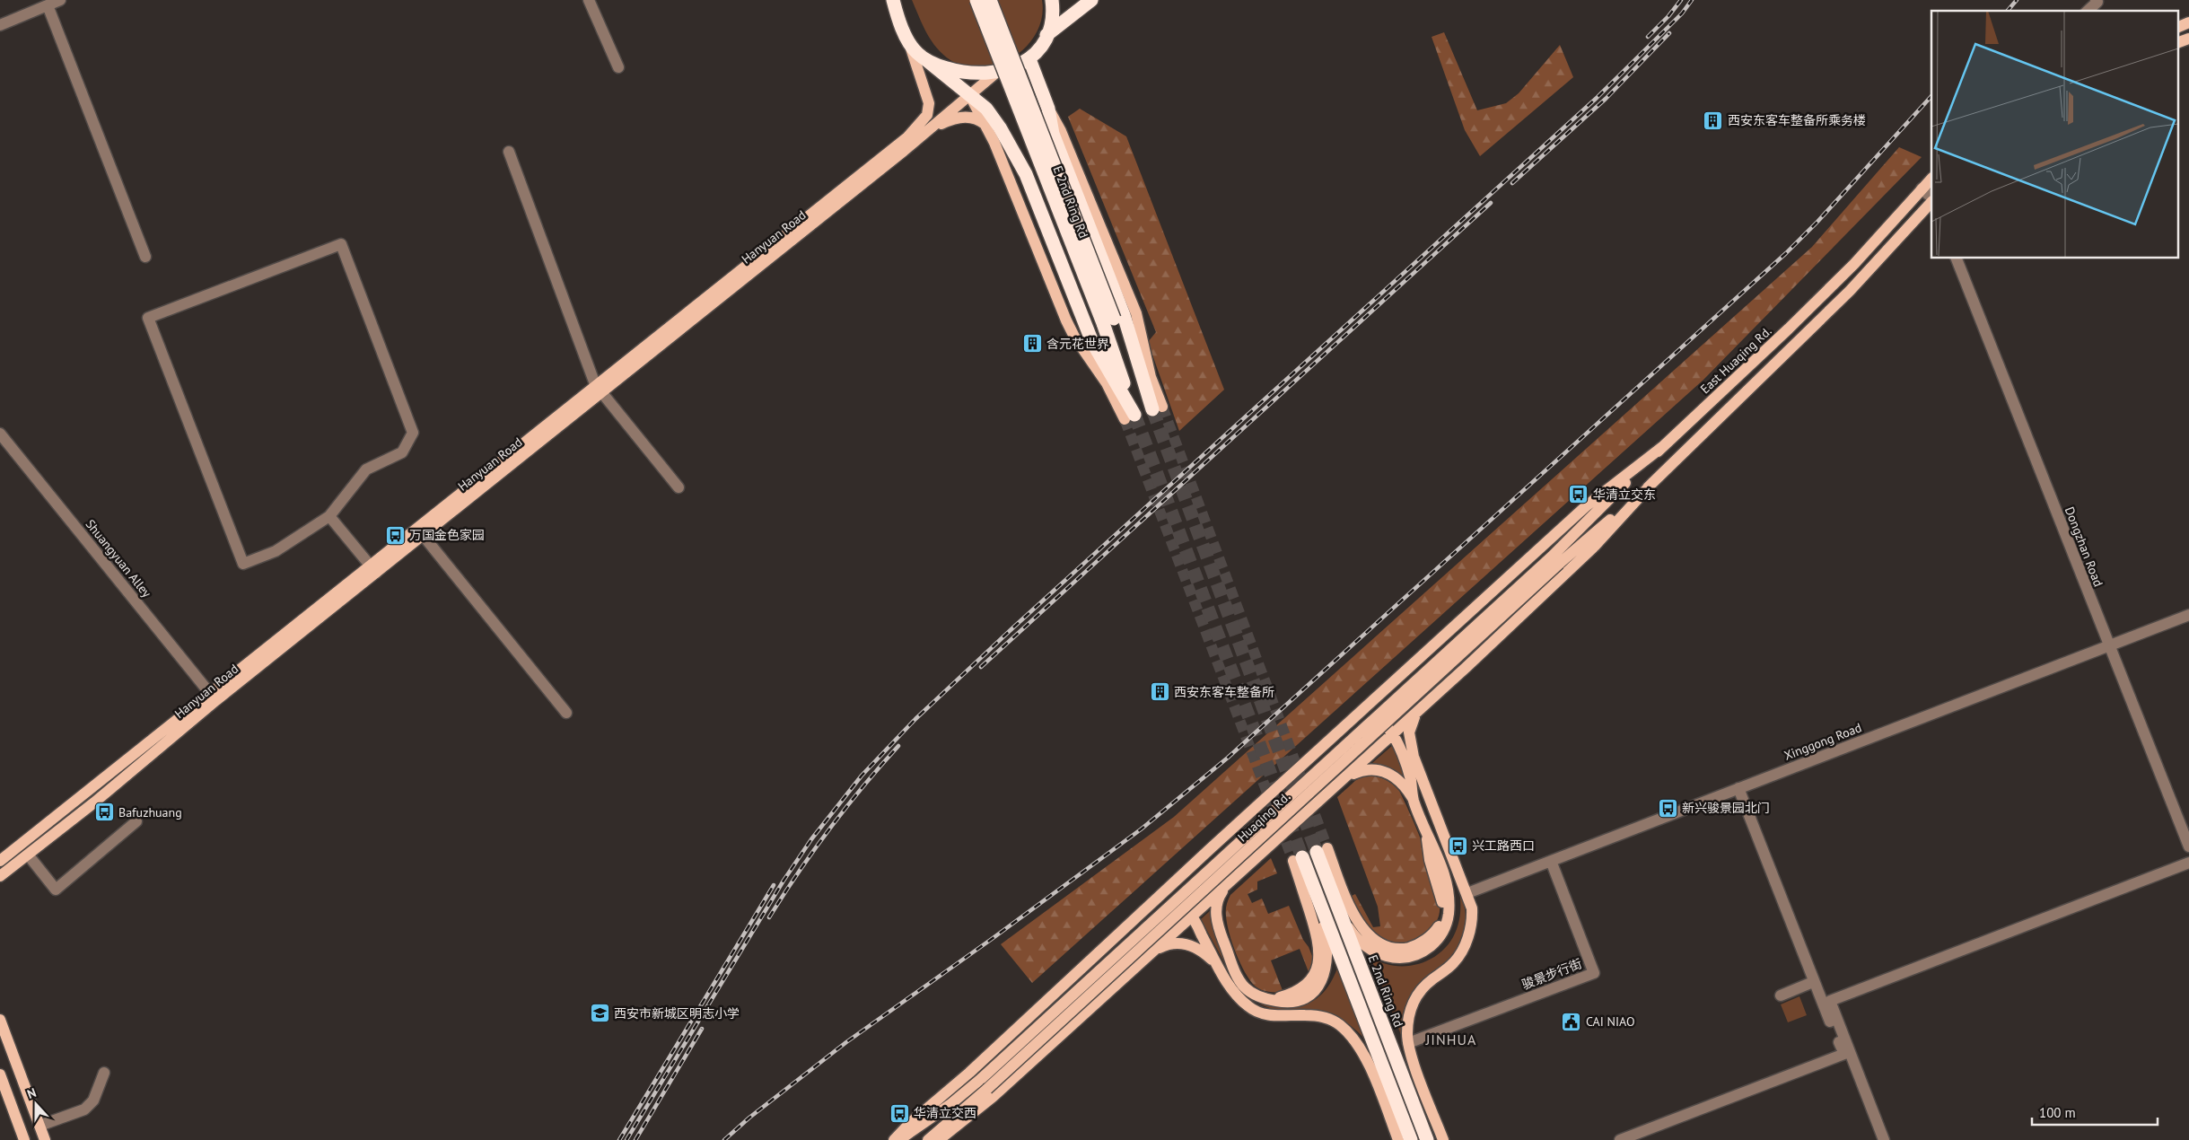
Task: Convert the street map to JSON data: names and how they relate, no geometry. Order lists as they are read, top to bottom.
{
  "streets": {
    "highway": ["E 2nd Ring Rd"],
    "main road": ["Hanyuan Road", "East Huaqing Rd.", "Huaqing Rd."],
    "street": [
      "Dongzhan Road",
      "Shuangyuan Alley",
      "Xinggong Road",
      "骏景步行街"
    ]
  },
  "crossings": [
    ["Hanyuan Road", "Shuangyuan Alley"],
    ["East Huaqing Rd.", "Huaqing Rd."],
    ["Dongzhan Road", "Xinggong Road"],
    ["Xinggong Road", "骏景步行街"]
  ],
  "districts": ["JINHUA"],
  "places": {
    "building": ["西安东客车整备所乘务楼", "含元花世界", "西安东客车整备所"],
    "bus stop": [
      "华清立交东",
      "万国金色家园",
      "新兴骏景园北门",
      "Bafuzhuang",
      "兴工路西口",
      "华清立交西"
    ],
    "school or university": ["西安市新城区明志小学"],
    "public building": ["CAI NIAO"]
  },
  "scale_bar": "100 m",
  "north": "top"
}
